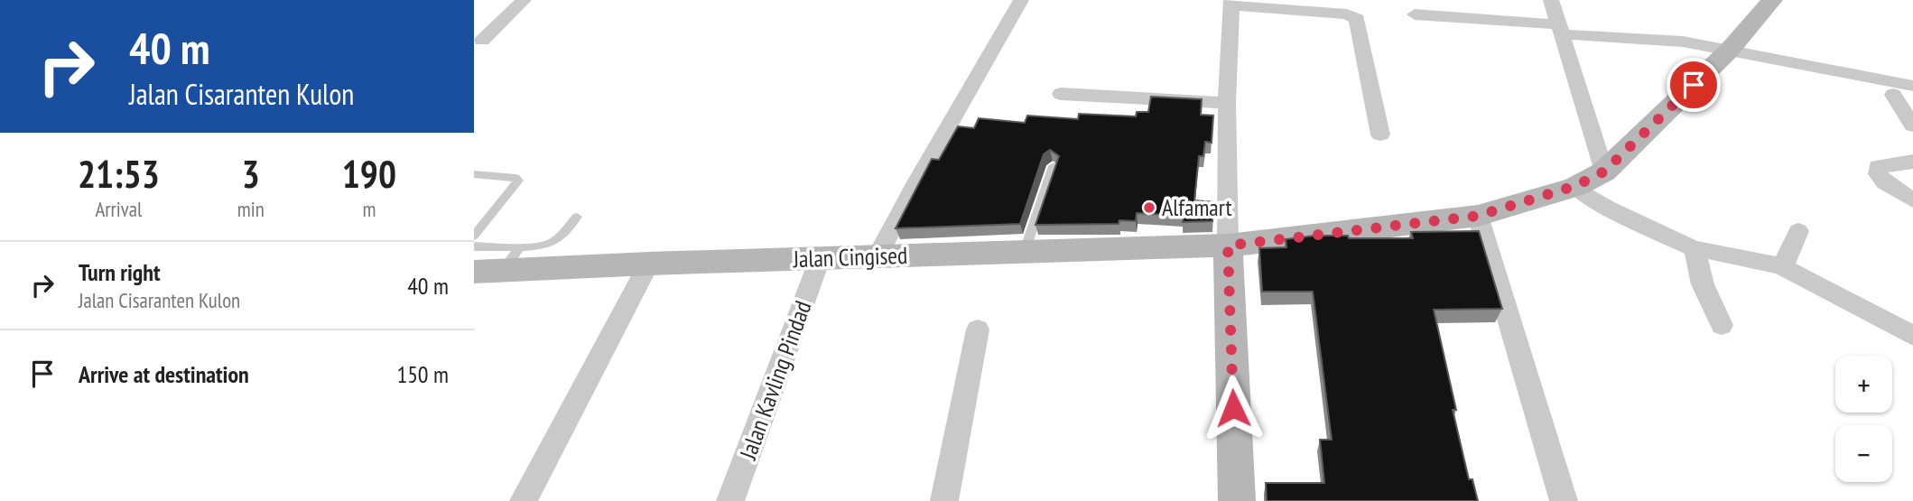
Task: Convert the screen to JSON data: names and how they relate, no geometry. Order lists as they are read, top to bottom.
{
  "streets": {
    "main road": ["Jalan Cingised"],
    "street": ["Jalan Kavling Pindad"]
  },
  "crossings": [
    ["Jalan Cingised", "Jalan Kavling Pindad"]
  ],
  "places": ["Alfamart"],
  "page": {
    "turn": ["40 m", "Jalan Cisaranten Kulon"],
    "eta": [
      "21:53",
      "Arrival",
      "3",
      "min",
      "190",
      "m"
    ],
    "list": [
      {
        "name": "Turn right",
        "note": "Jalan Cisaranten Kulon",
        "value": "40 m"
      },
      {
        "name": "Arrive at destination",
        "value": "150 m"
      }
    ],
    "map_buttons": ["+", "−"]
  }
}
